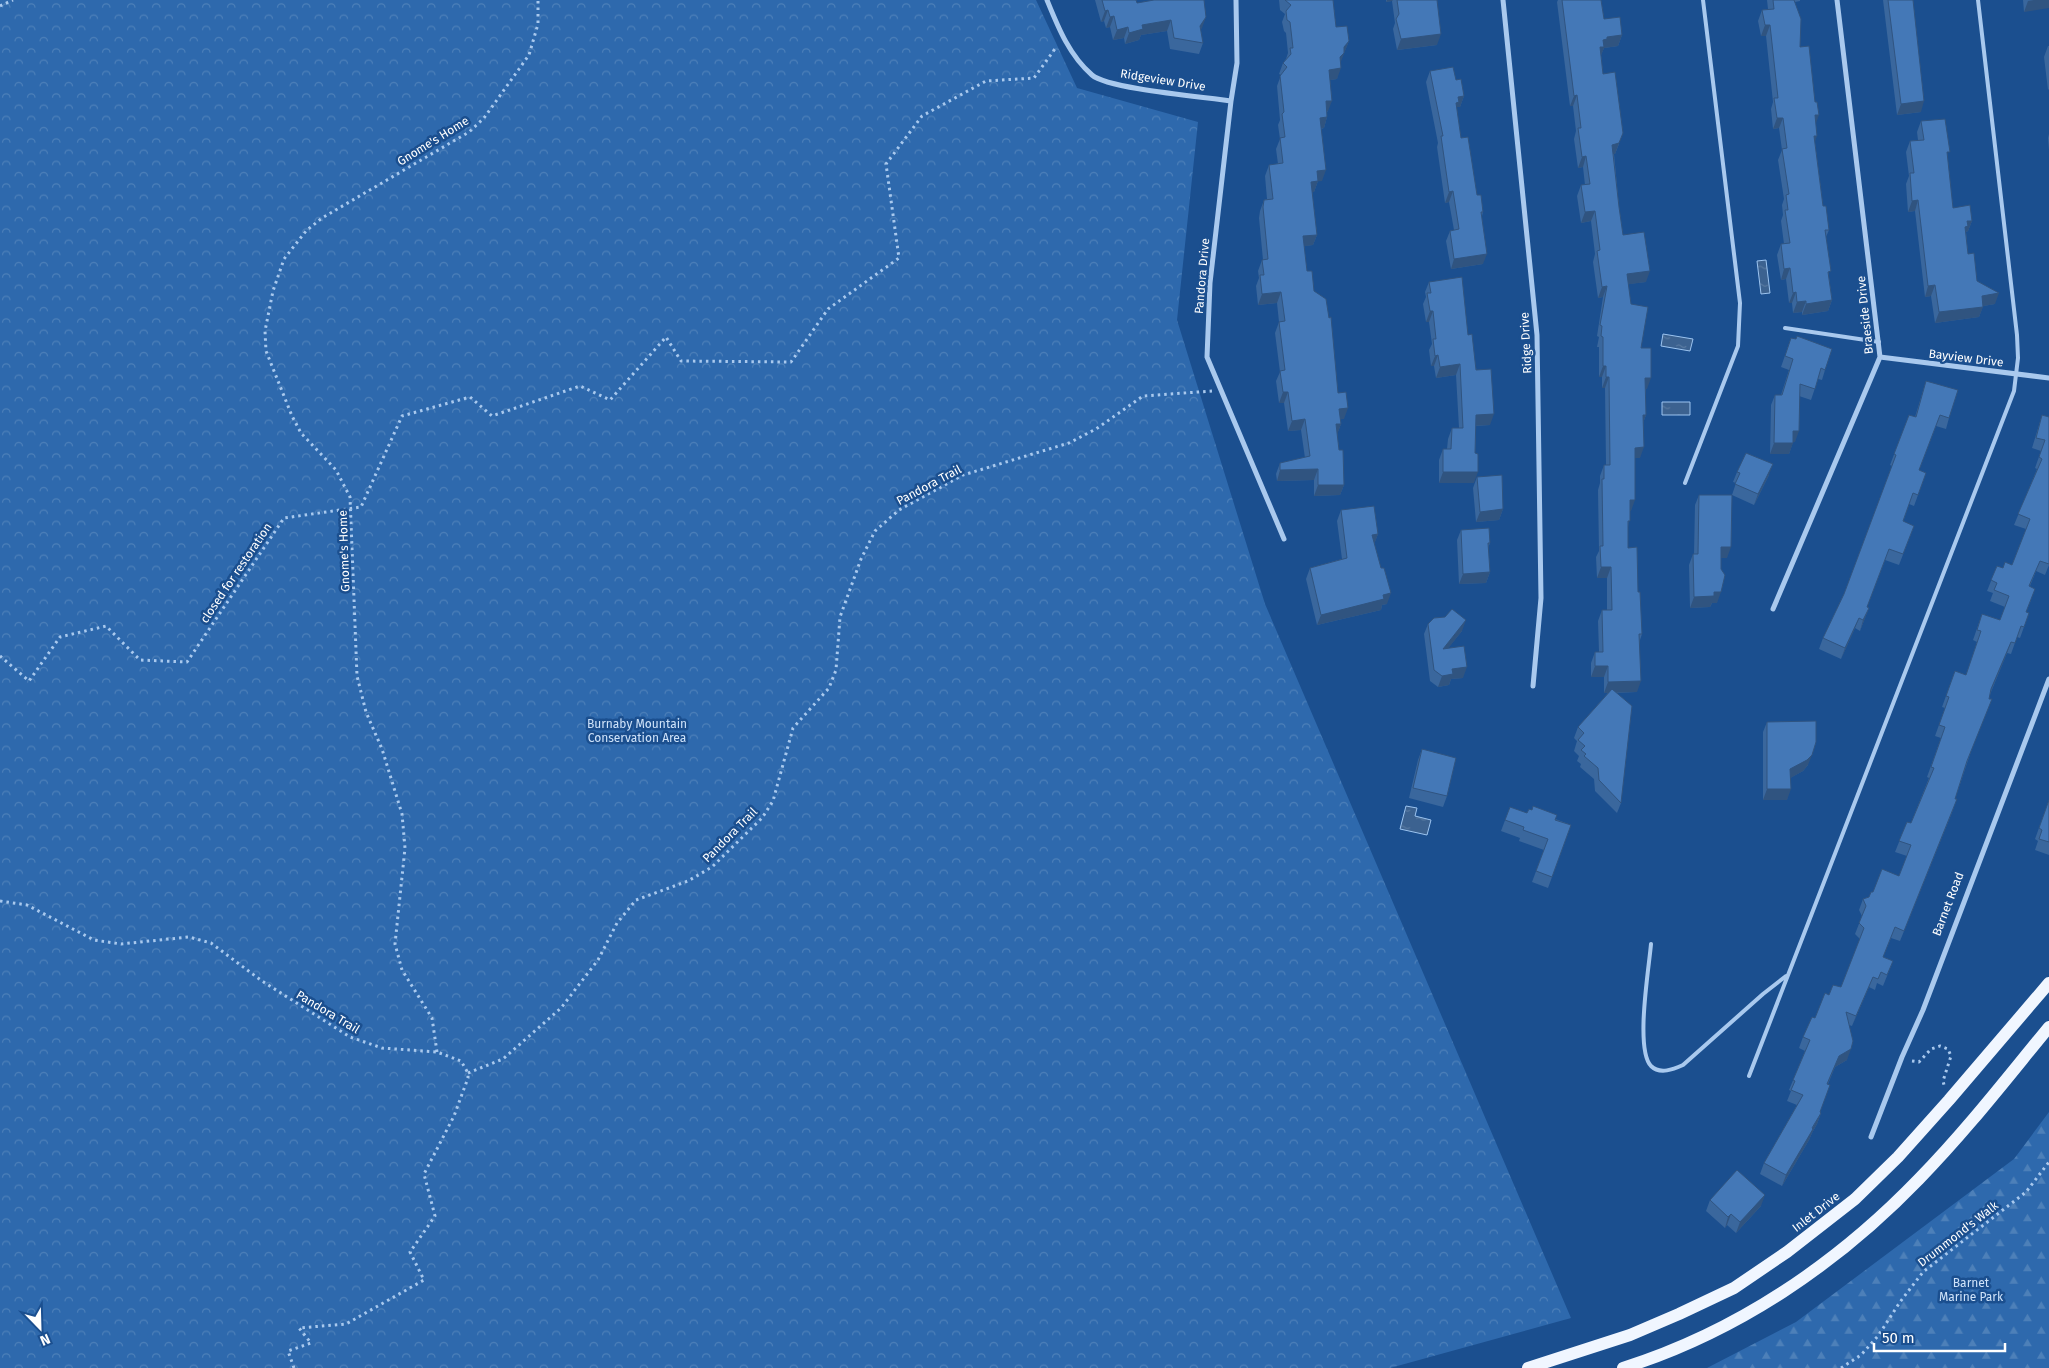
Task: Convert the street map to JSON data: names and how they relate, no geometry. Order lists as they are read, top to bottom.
{
  "streets": {
    "main road": ["Inlet Drive"],
    "street": [
      "Ridgeview Drive",
      "Pandora Drive",
      "Braeside Drive",
      "Ridge Drive",
      "Bayview Drive",
      "Barnet Road"
    ],
    "path": [
      "Gnome's Home",
      "Pandora Trail",
      "closed for restoration",
      "Drummond's Walk"
    ]
  },
  "crossings": [
    ["Ridgeview Drive", "Pandora Drive"],
    ["Gnome's Home", "Pandora Trail"],
    ["Gnome's Home", "closed for restoration"],
    ["Pandora Drive", "Pandora Trail"],
    ["Braeside Drive", "Bayview Drive"]
  ],
  "parks": ["Burnaby Mountain Conservation Area", "Barnet Marine Park"],
  "scale_bar": "50 m",
  "north": "bottom right"
}
